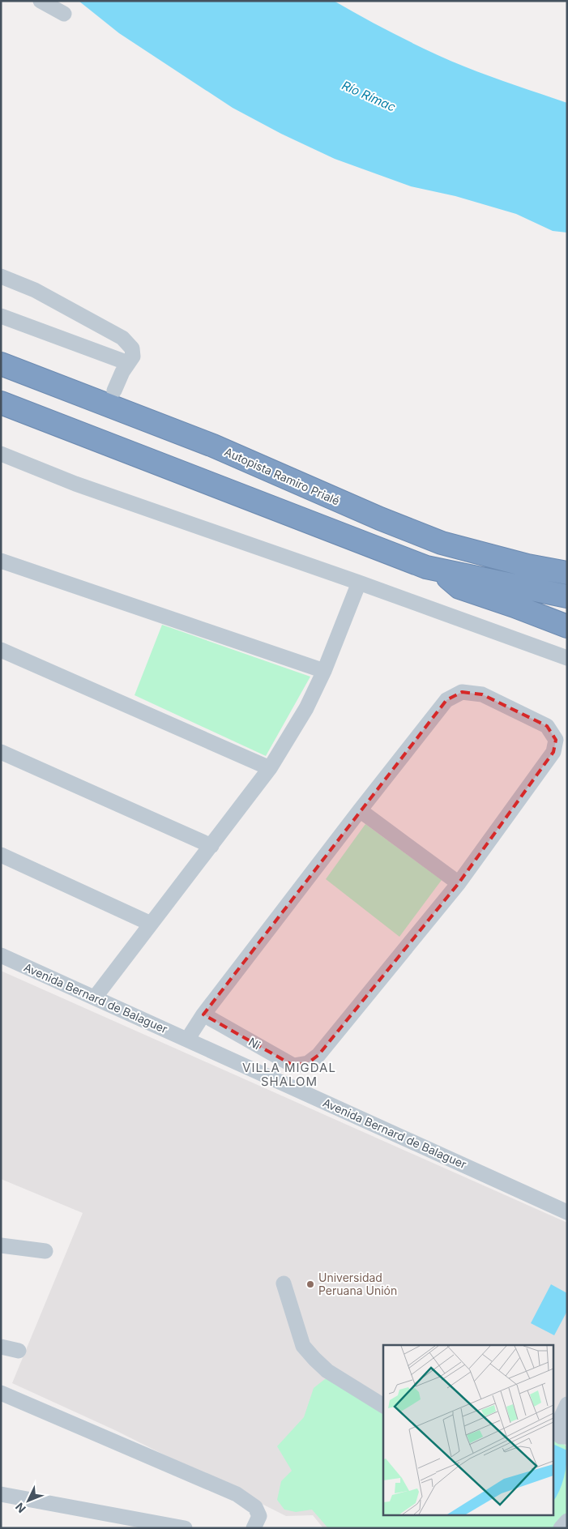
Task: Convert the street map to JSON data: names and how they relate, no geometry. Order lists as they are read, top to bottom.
{
  "streets": {
    "highway": ["Autopista Ramiro Prialé"],
    "street": ["Avenida Bernard de Balaguer", "Ni"]
  },
  "districts": ["VILLA MIGDAL SHALOM"],
  "water": ["Río Rímac"],
  "places": ["Universidad Peruana Unión"],
  "north": "bottom left"
}
